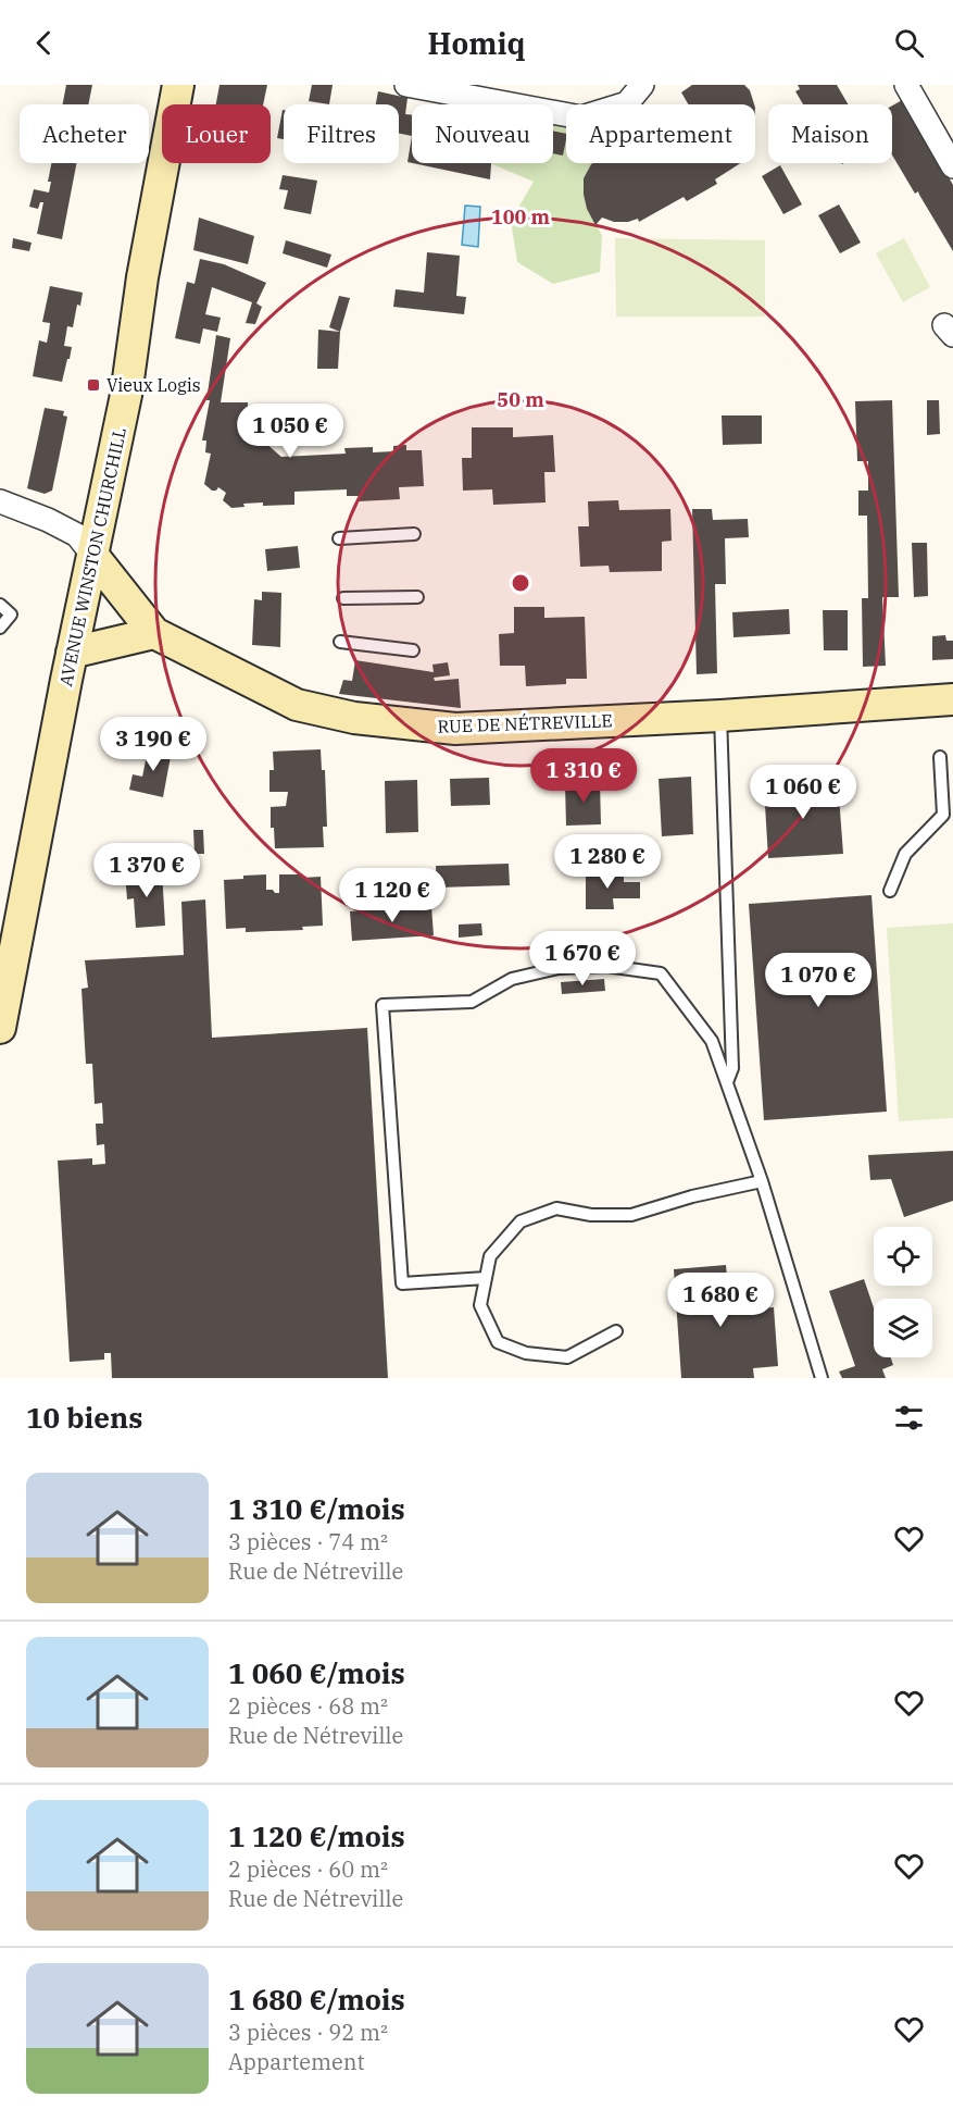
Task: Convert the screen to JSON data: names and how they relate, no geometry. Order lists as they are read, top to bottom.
{
  "streets": {
    "street": ["AVENUE WINSTON CHURCHILL", "RUE DE NÉTREVILLE"]
  },
  "crossings": [
    ["AVENUE WINSTON CHURCHILL", "RUE DE NÉTREVILLE"]
  ],
  "places": {
    "transit": ["Vieux Logis"]
  },
  "page": {
    "header": "Homiq",
    "chip": [
      "Acheter",
      "Louer",
      "Filtres",
      "Nouveau",
      "Appartement",
      "Maison"
    ],
    "price": [
      "1 050 €",
      "3 190 €",
      "1 310 €",
      "1 060 €",
      "1 280 €",
      "1 370 €",
      "1 120 €",
      "1 670 €",
      "1 070 €",
      "1 680 €"
    ],
    "heading": "10 biens",
    "list": [
      {
        "name": "1 310 €/mois",
        "note": "3 pièces · 74 m² · Rue de Nétreville"
      },
      {
        "name": "1 060 €/mois",
        "note": "2 pièces · 68 m² · Rue de Nétreville"
      },
      {
        "name": "1 120 €/mois",
        "note": "2 pièces · 60 m² · Rue de Nétreville"
      },
      {
        "name": "1 680 €/mois",
        "note": "3 pièces · 92 m² · Appartement"
      }
    ]
  },
  "rings": ["100 m", "50 m"]
}
